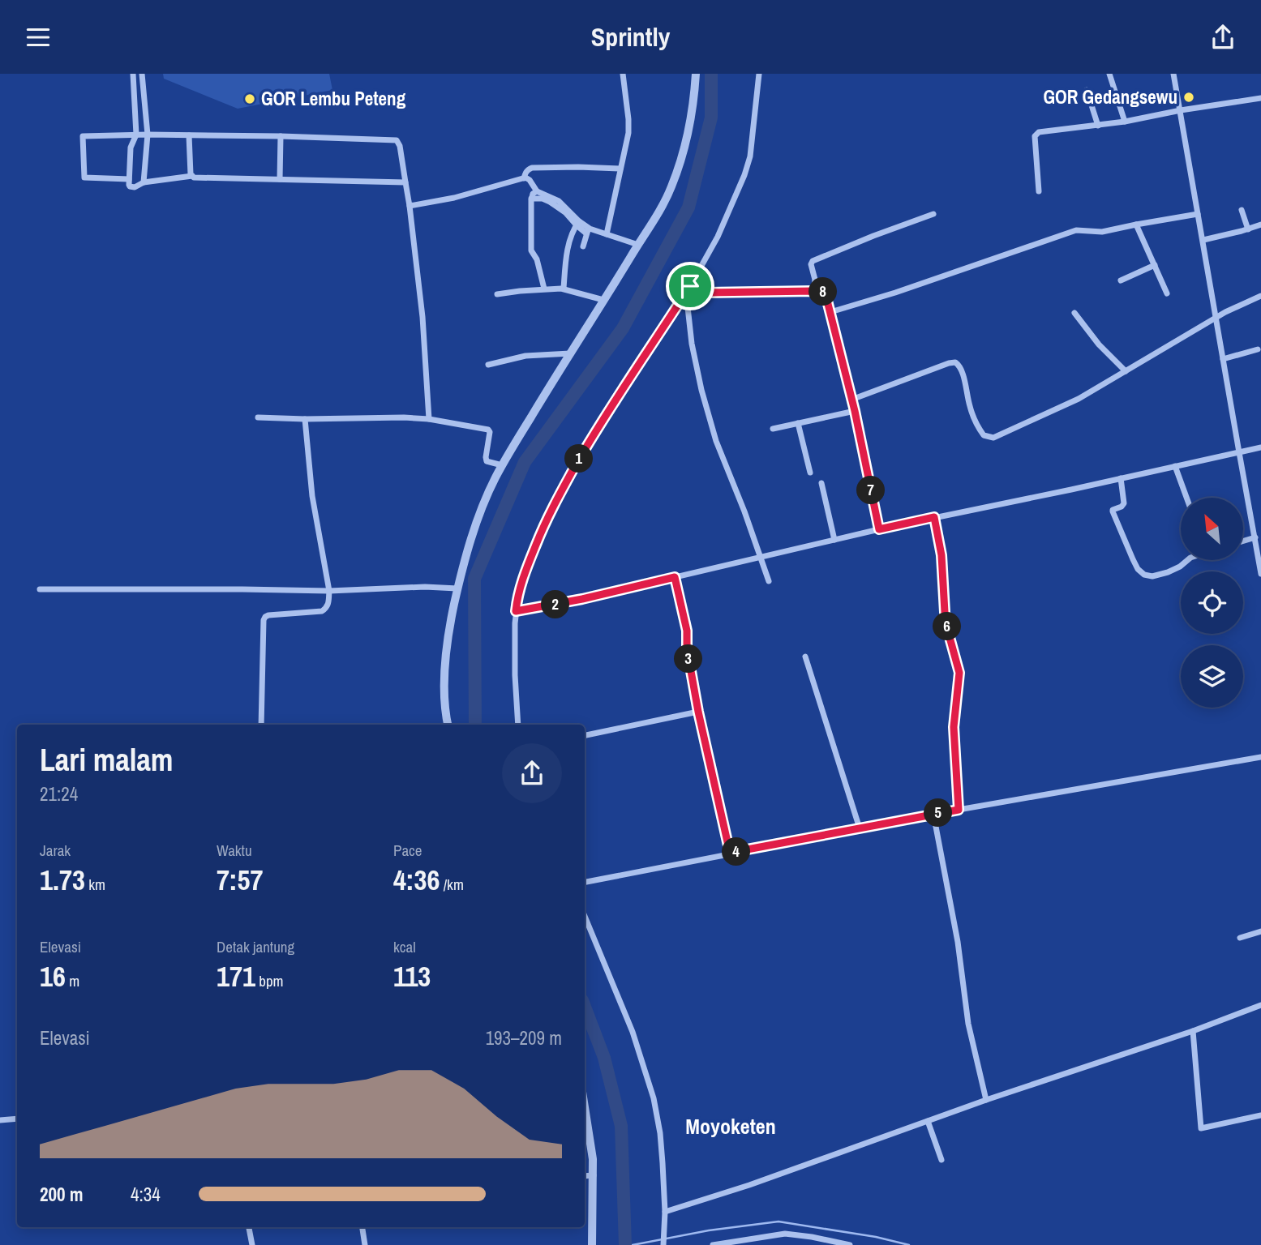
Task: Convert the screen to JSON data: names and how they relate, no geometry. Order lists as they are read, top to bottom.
{
  "districts": ["Moyoketen"],
  "places": ["GOR Gedangsewu", "GOR Lembu Peteng"],
  "north": "top left",
  "page": {
    "header": "Sprintly",
    "pins": [
      "8",
      "1",
      "7",
      "2",
      "6",
      "3",
      "5",
      "4"
    ],
    "heading": ["Lari malam", "21:24"],
    "stats": [
      ["Jarak", "1.73 km"],
      ["Waktu", "7:57"],
      ["Pace", "4:36 /km"],
      ["Elevasi", "16 m"],
      ["Detak jantung", "171 bpm"],
      ["kcal", "113"]
    ],
    "chart": ["Elevasi", "193–209 m"],
    "list": [
      {
        "name": "200 m",
        "note": "4:34"
      }
    ]
  }
}
